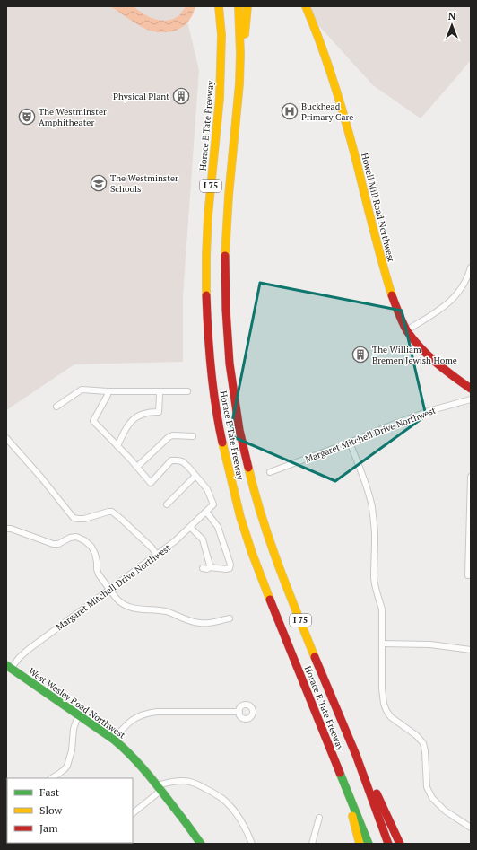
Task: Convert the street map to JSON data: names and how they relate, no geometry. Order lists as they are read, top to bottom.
{
  "streets": {
    "main road": [
      "Horace E Tate Freeway",
      "I 75",
      "Howell Mill Road Northwest",
      "West Wesley Road Northwest"
    ],
    "street": ["Margaret Mitchell Drive Northwest"]
  },
  "crossings": [
    ["Margaret Mitchell Drive Northwest", "West Wesley Road Northwest"]
  ],
  "places": {
    "building": ["Physical Plant", "The William Bremen Jewish Home"],
    "hospital": ["Buckhead Primary Care"],
    "theatre": ["The Westminster Amphitheater"],
    "school or university": ["The Westminster Schools"]
  },
  "legend": ["Fast", "Slow", "Jam"],
  "north": "top"
}
